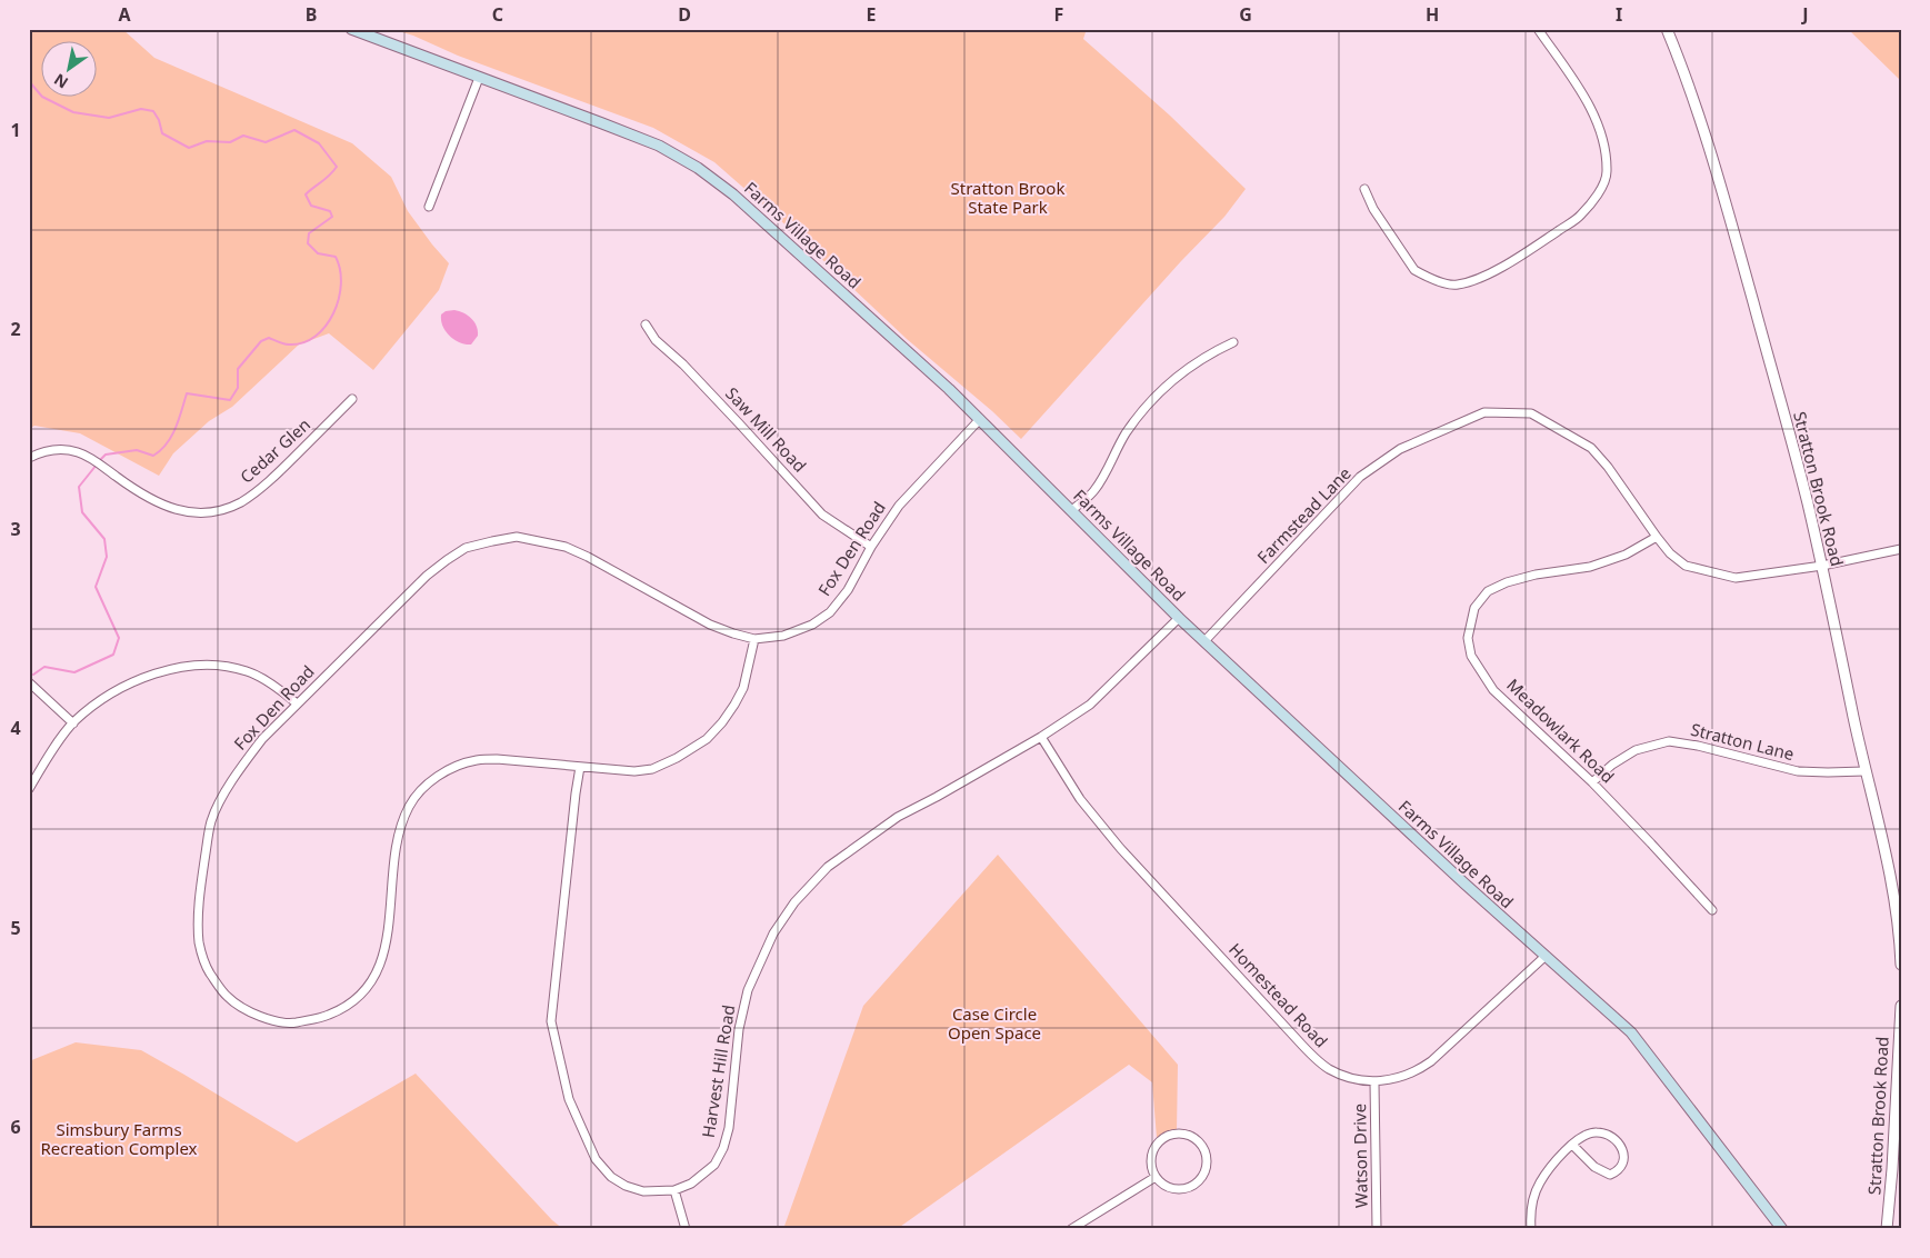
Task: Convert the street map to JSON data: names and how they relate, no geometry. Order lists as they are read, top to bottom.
{
  "streets": {
    "main road": ["Farms Village Road"],
    "street": [
      "Saw Mill Road",
      "Cedar Glen",
      "Stratton Brook Road",
      "Farmstead Lane",
      "Fox Den Road",
      "Meadowlark Road",
      "Stratton Lane",
      "Homestead Road",
      "Harvest Hill Road",
      "Watson Drive"
    ]
  },
  "crossings": [
    ["Farms Village Road", "Farmstead Lane"],
    ["Farms Village Road", "Fox Den Road"],
    ["Farms Village Road", "Homestead Road"],
    ["Farms Village Road", "Harvest Hill Road"],
    ["Saw Mill Road", "Fox Den Road"],
    ["Stratton Brook Road", "Farmstead Lane"],
    ["Stratton Brook Road", "Stratton Lane"],
    ["Farmstead Lane", "Meadowlark Road"],
    ["Fox Den Road", "Harvest Hill Road"],
    ["Meadowlark Road", "Stratton Lane"],
    ["Homestead Road", "Harvest Hill Road"],
    ["Homestead Road", "Watson Drive"]
  ],
  "parks": ["Stratton Brook State Park", "Case Circle Open Space", "Simsbury Farms Recreation Complex"],
  "north": "bottom left",
  "grid": {
    "columns": [
      "A",
      "B",
      "C",
      "D",
      "E",
      "F",
      "G",
      "H",
      "I",
      "J"
    ],
    "rows": [
      "1",
      "2",
      "3",
      "4",
      "5",
      "6"
    ]
  }
}
